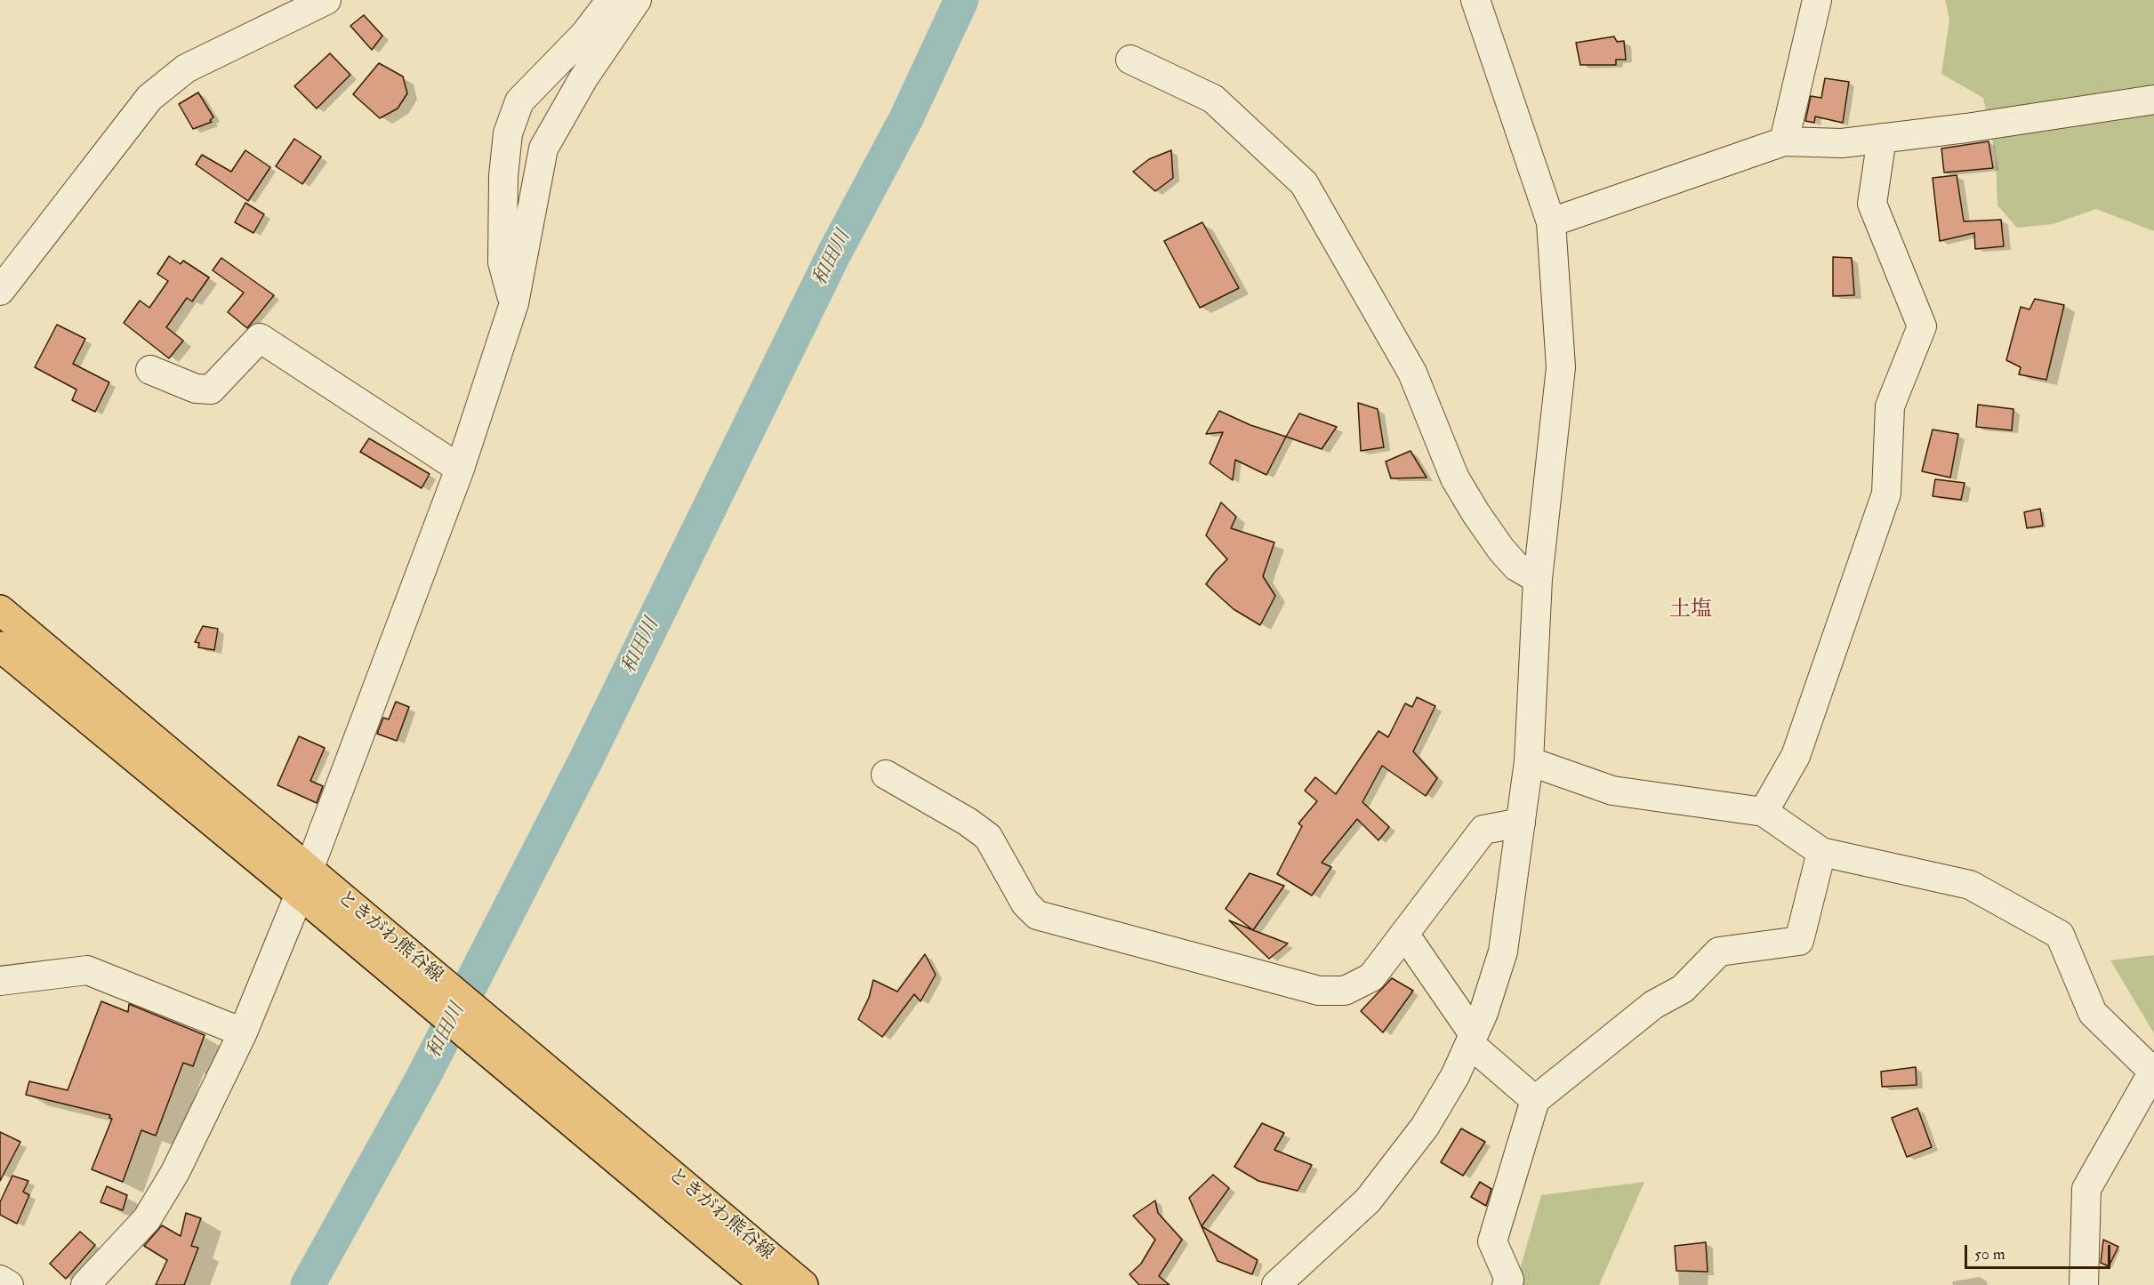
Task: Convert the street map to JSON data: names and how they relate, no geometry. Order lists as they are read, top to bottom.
{
  "streets": {
    "main road": ["ときがわ熊谷線"]
  },
  "districts": ["土塩"],
  "water": ["和田川"],
  "scale_bar": "50 m"
}
